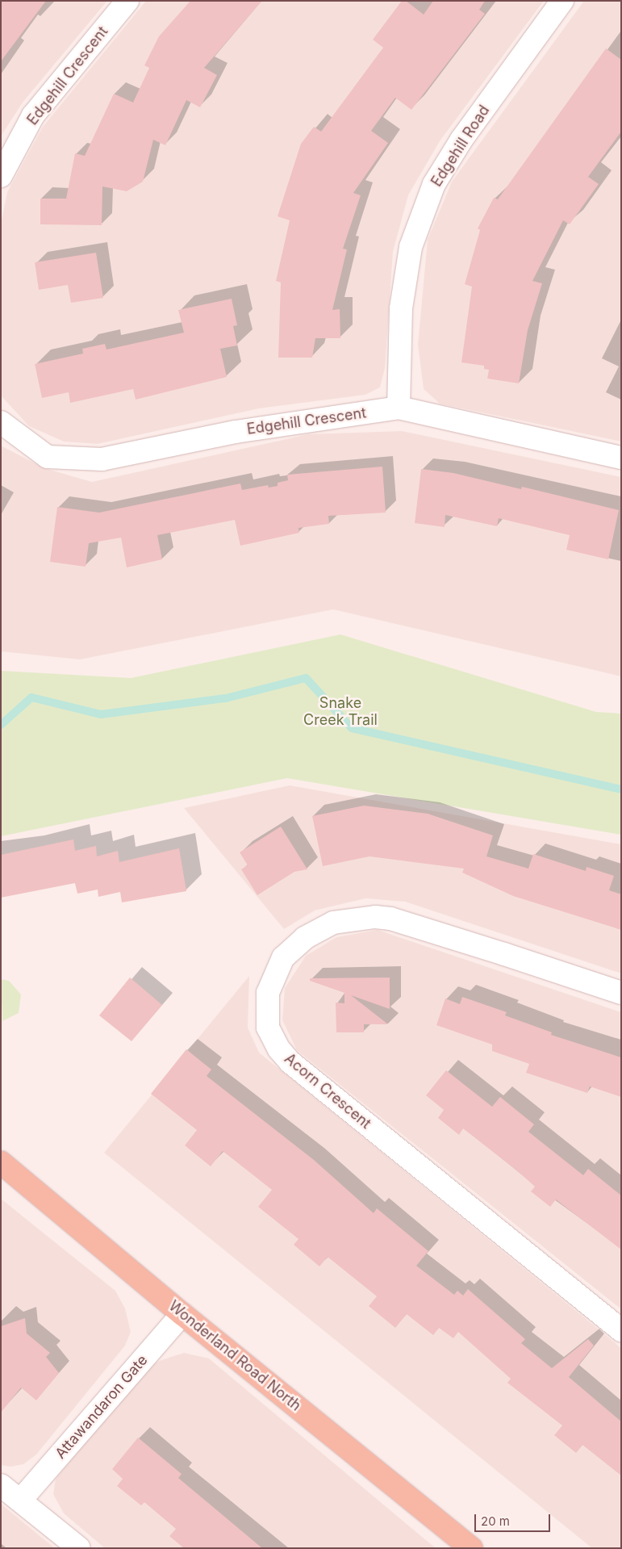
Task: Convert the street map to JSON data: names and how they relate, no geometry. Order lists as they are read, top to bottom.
{
  "streets": {
    "main road": ["Wonderland Road North"],
    "street": [
      "Edgehill Crescent",
      "Edgehill Road",
      "Acorn Crescent",
      "Attawandaron Gate"
    ]
  },
  "crossings": [
    ["Edgehill Crescent", "Edgehill Road"],
    ["Wonderland Road North", "Attawandaron Gate"]
  ],
  "parks": ["Snake Creek Trail"],
  "scale_bar": "20 m"
}
